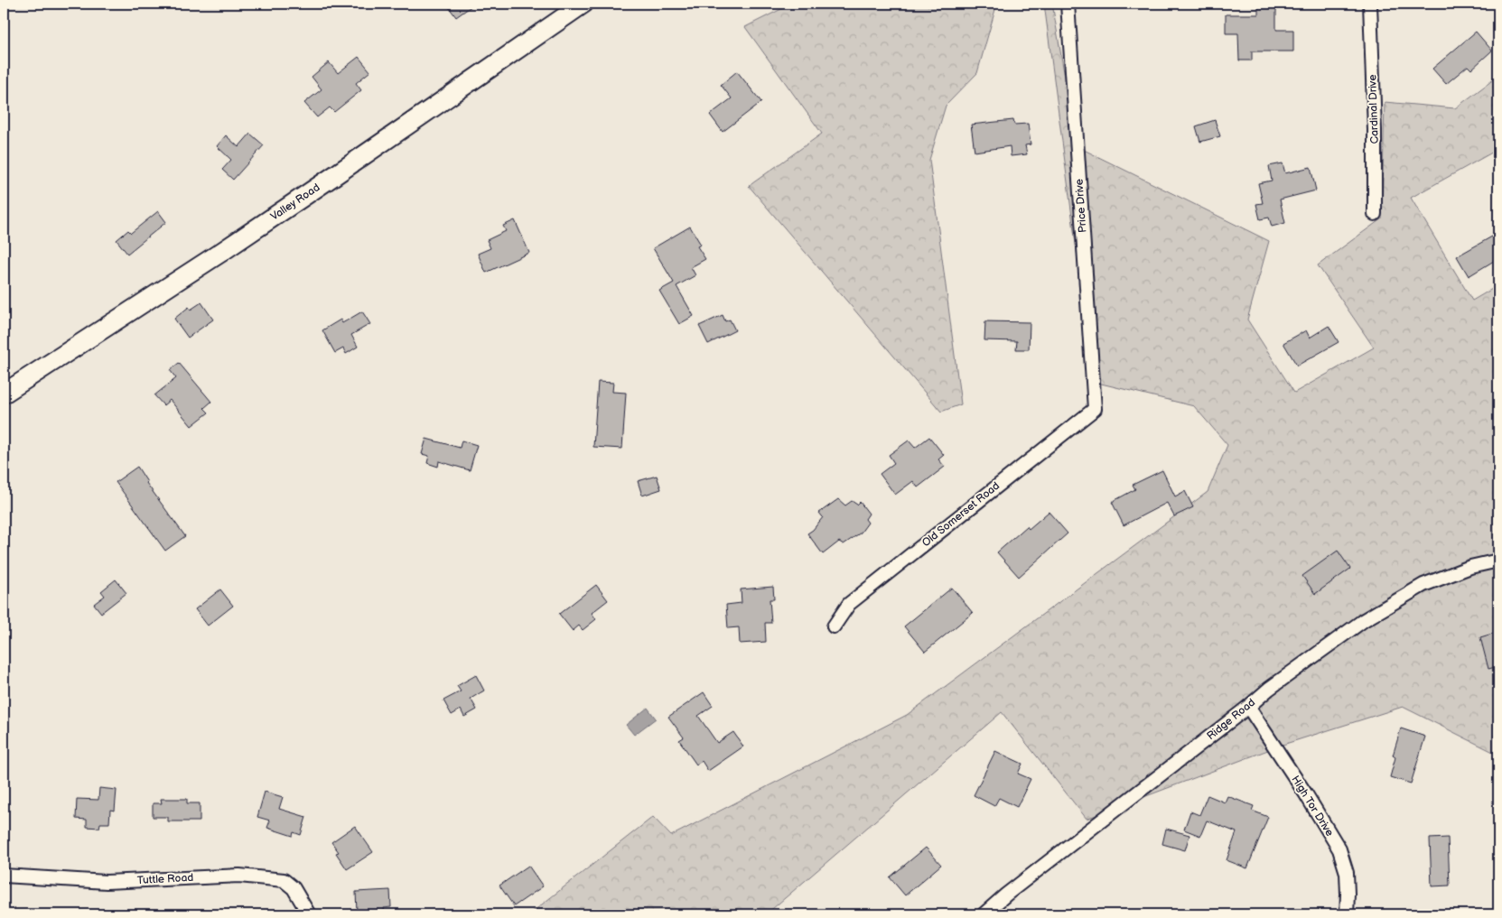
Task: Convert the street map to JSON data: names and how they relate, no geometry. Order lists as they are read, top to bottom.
{
  "streets": {
    "main road": ["Valley Road"],
    "street": [
      "Cardinal Drive",
      "Price Drive",
      "Old Somerset Road",
      "Ridge Road",
      "High Tor Drive",
      "Tuttle Road"
    ]
  },
  "crossings": [
    ["Price Drive", "Old Somerset Road"],
    ["Ridge Road", "High Tor Drive"]
  ]
}
